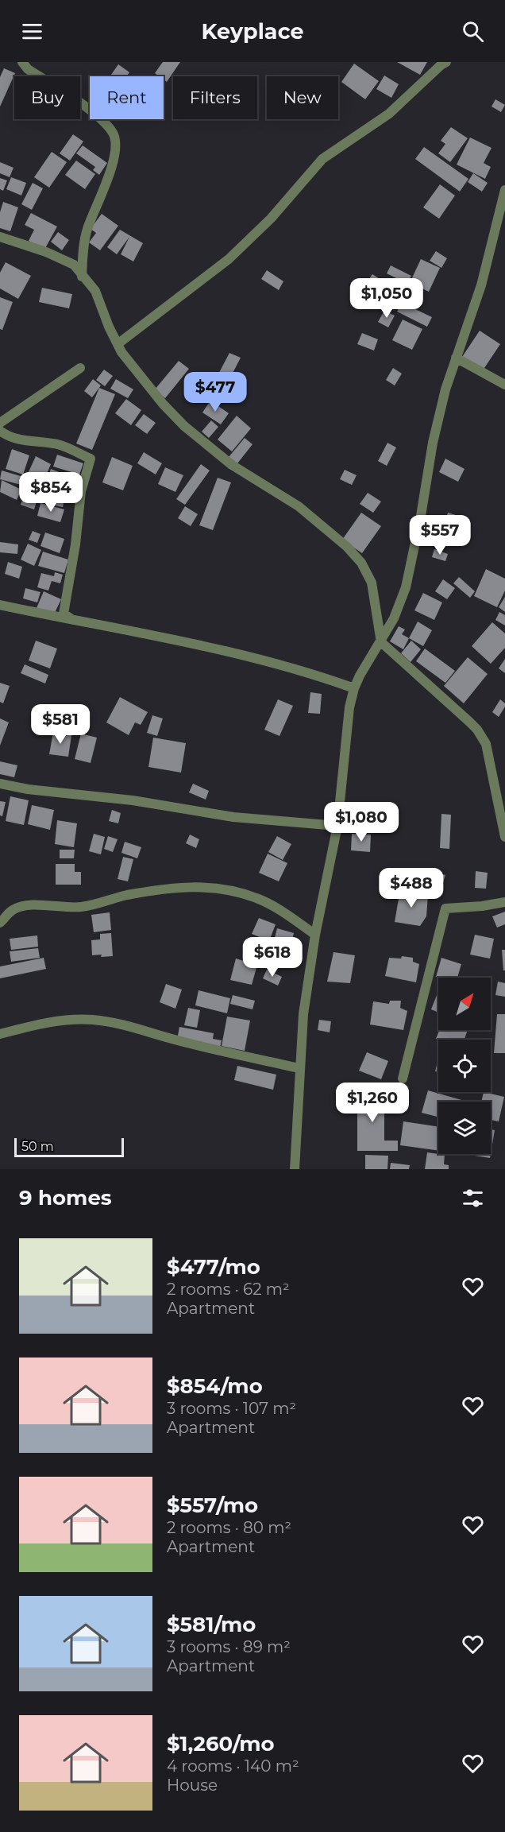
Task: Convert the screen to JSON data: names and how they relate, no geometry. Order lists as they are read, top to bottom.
{
  "scale_bar": "50 m",
  "north": "top right",
  "page": {
    "header": "Keyplace",
    "chip": [
      "Buy",
      "Rent",
      "Filters",
      "New"
    ],
    "price": [
      "$1,050",
      "$477",
      "$854",
      "$557",
      "$581",
      "$1,080",
      "$488",
      "$618",
      "$1,260"
    ],
    "scale": "50 m",
    "heading": "9 homes",
    "list": [
      {
        "name": "$477/mo",
        "note": "2 rooms · 62 m² · Apartment"
      },
      {
        "name": "$854/mo",
        "note": "3 rooms · 107 m² · Apartment"
      },
      {
        "name": "$557/mo",
        "note": "2 rooms · 80 m² · Apartment"
      },
      {
        "name": "$581/mo",
        "note": "3 rooms · 89 m² · Apartment"
      },
      {
        "name": "$1,260/mo",
        "note": "4 rooms · 140 m² · House"
      }
    ]
  }
}
